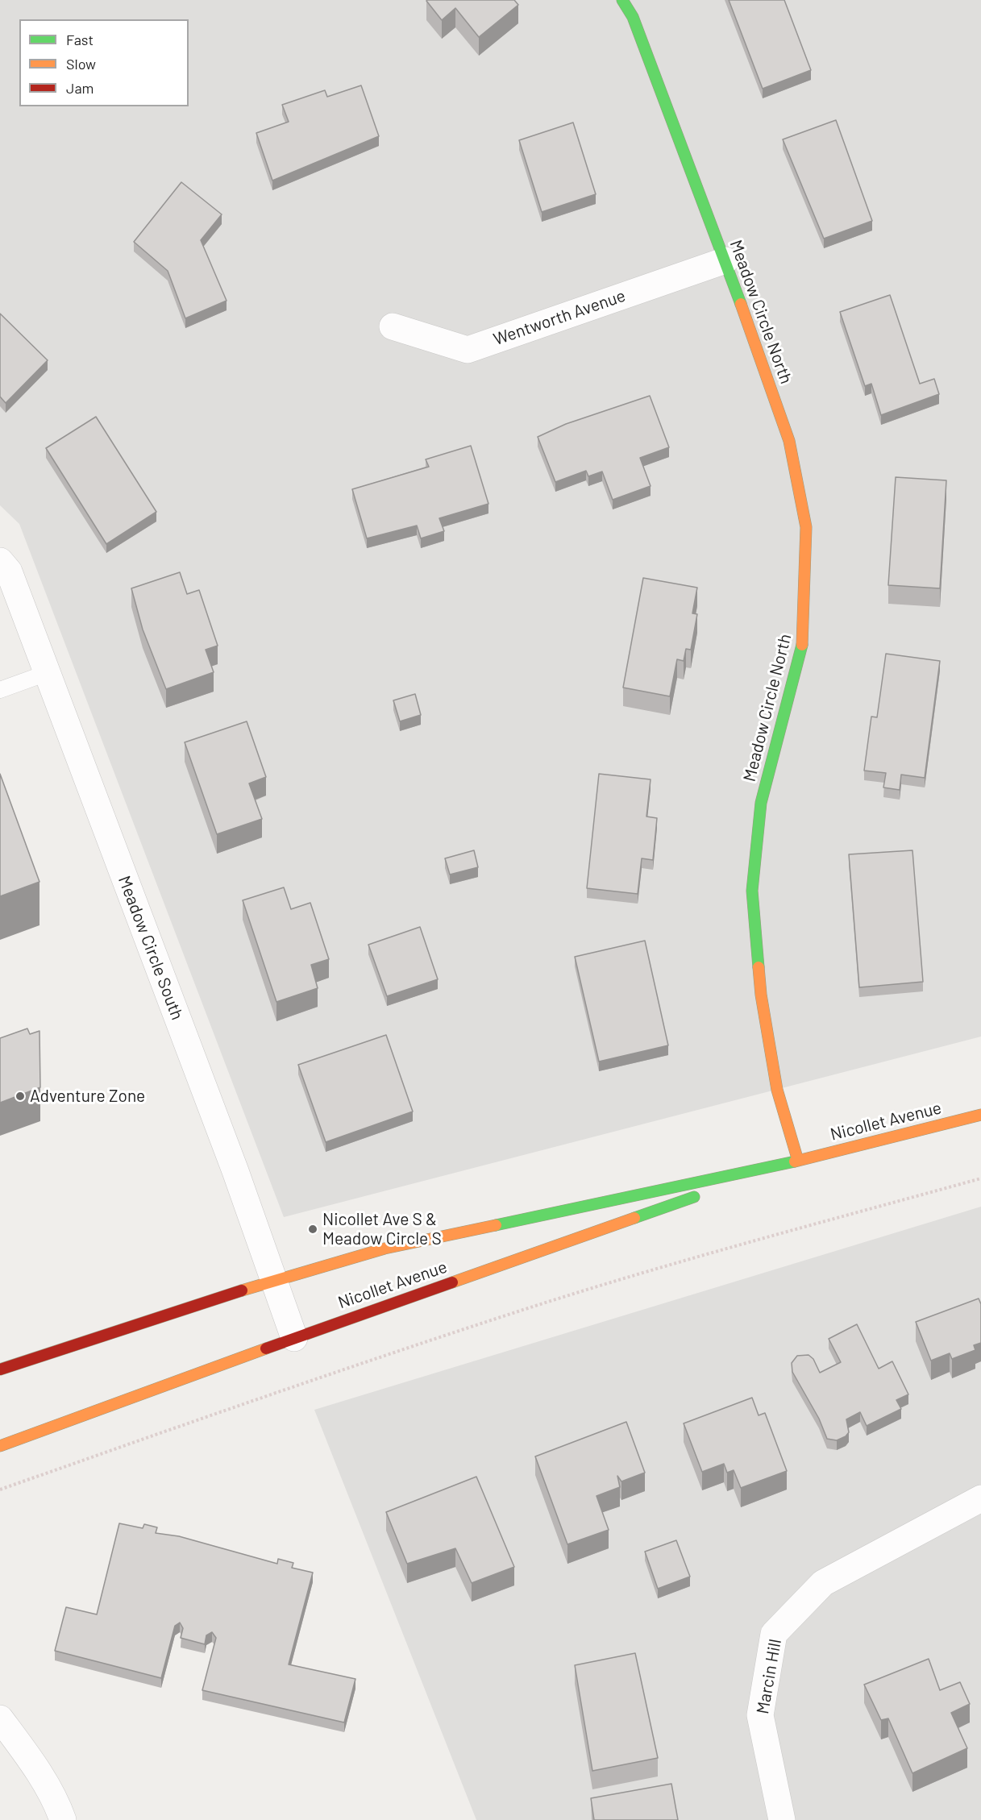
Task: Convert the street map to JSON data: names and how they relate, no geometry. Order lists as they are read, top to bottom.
{
  "streets": {
    "main road": ["Meadow Circle North", "Nicollet Avenue"],
    "street": ["Wentworth Avenue", "Meadow Circle South", "Marcin Hill"]
  },
  "crossings": [
    ["Meadow Circle North", "Wentworth Avenue"],
    ["Meadow Circle North", "Nicollet Avenue"],
    ["Meadow Circle South", "Nicollet Avenue"]
  ],
  "places": ["Adventure Zone", "Nicollet Ave S & Meadow Circle S"],
  "legend": ["Fast", "Slow", "Jam"]
}
